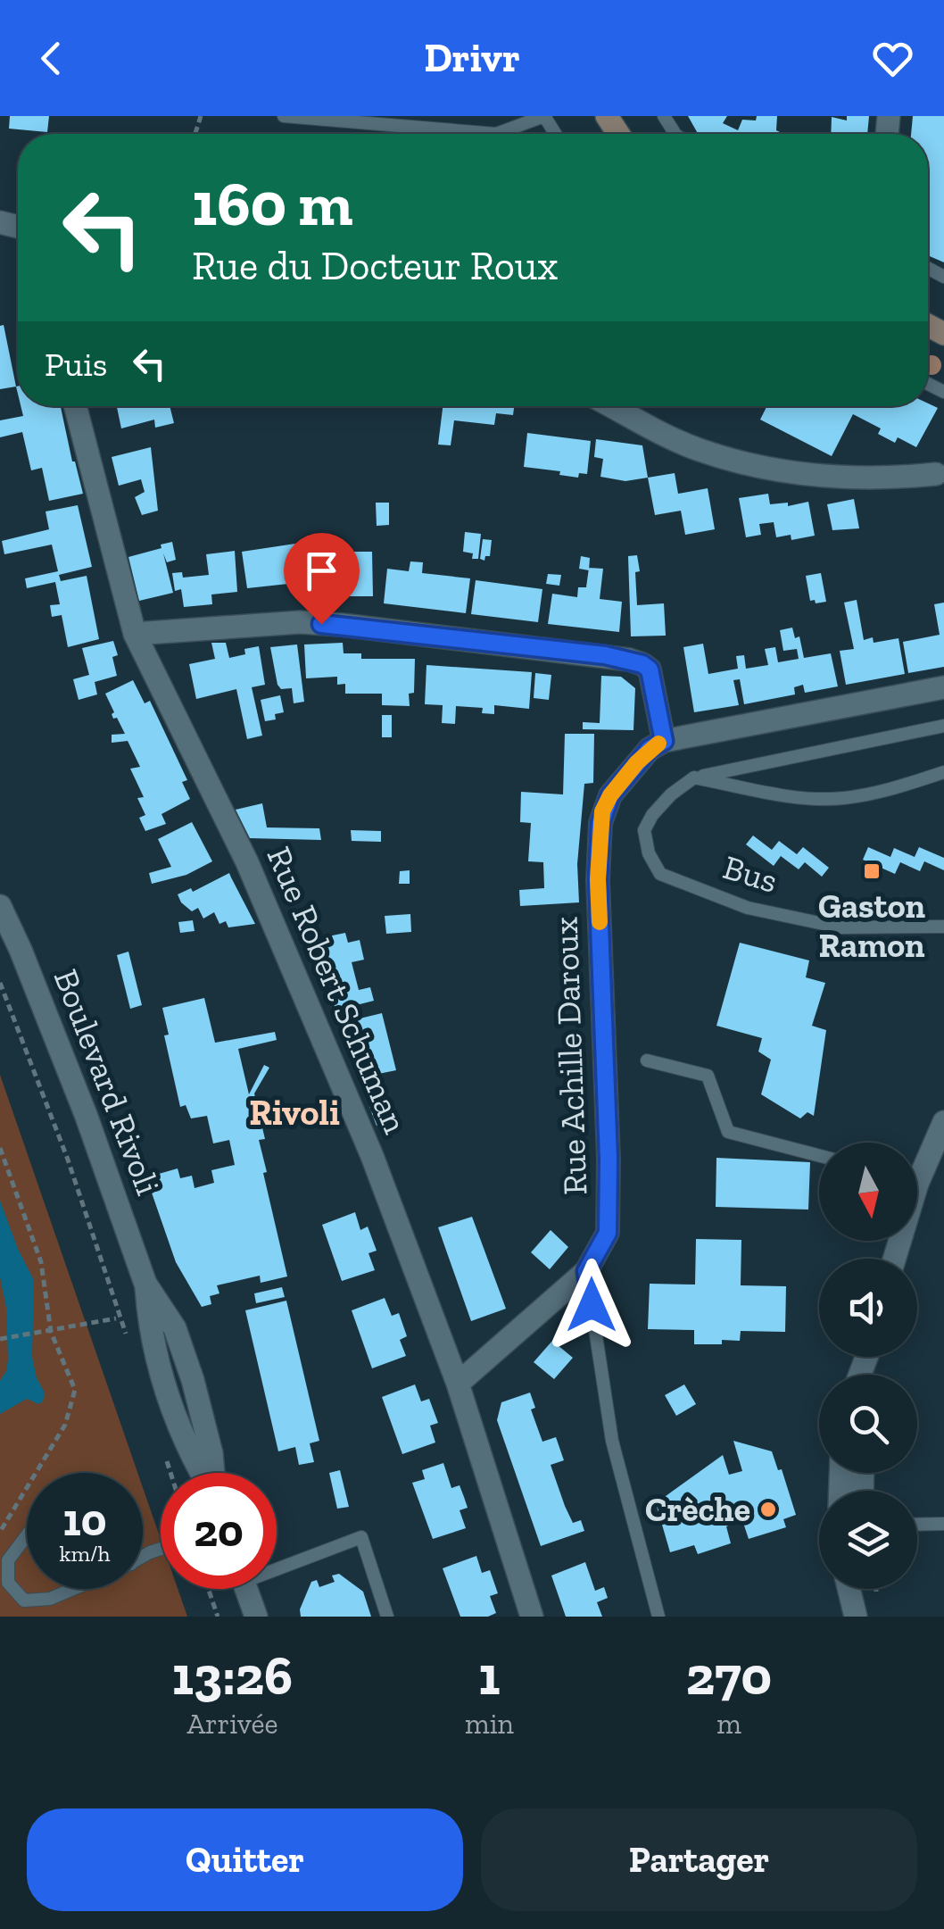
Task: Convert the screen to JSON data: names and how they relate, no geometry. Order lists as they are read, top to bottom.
{
  "streets": {
    "street": ["Rue Robert Schuman", "Rue Achille Daroux", "Boulevard Rivoli"],
    "lane": ["Bus"]
  },
  "crossings": [
    ["Rue Robert Schuman", "Rue Achille Daroux"]
  ],
  "districts": ["Rivoli"],
  "places": {
    "transit": ["Gaston Ramon"],
    "other": ["Crèche"]
  },
  "north": "bottom",
  "page": {
    "header": "Drivr",
    "turn": ["160 m", "Rue du Docteur Roux"],
    "then": "Puis",
    "speed": "10 km/h",
    "limit": "20",
    "eta": [
      "13:26",
      "Arrivée",
      "1",
      "min",
      "270",
      "m"
    ],
    "buttons": ["Quitter", "Partager"]
  }
}
